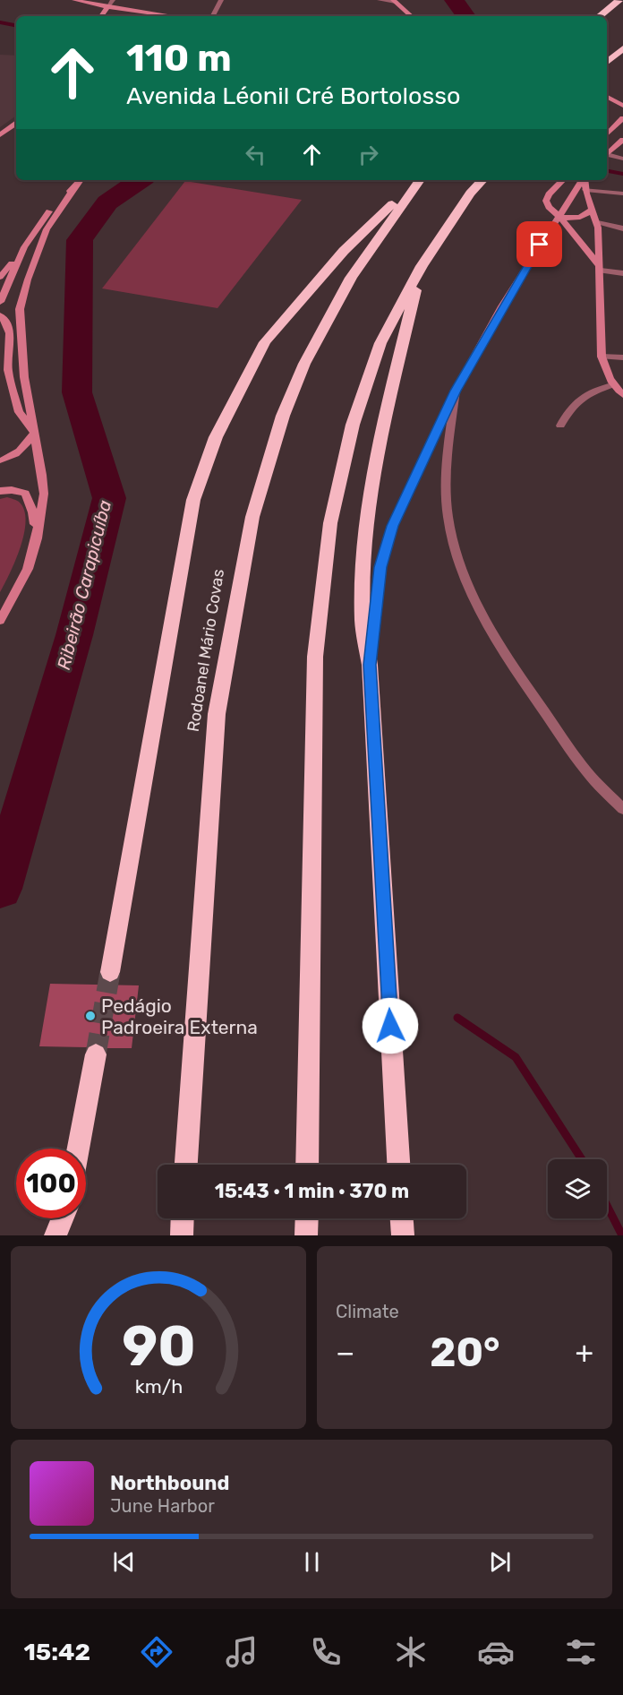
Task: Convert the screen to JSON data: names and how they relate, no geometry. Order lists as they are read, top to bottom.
{
  "streets": {
    "highway": ["Rodoanel Mário Covas"]
  },
  "water": ["Ribeirão Carapicuíba"],
  "places": ["Pedágio Padroeira Externa"],
  "page": {
    "turn": ["110 m", "Avenida Léonil Cré Bortolosso"],
    "limit": "100",
    "trip": "15:43 · 1 min · 370 m",
    "tile": "Climate",
    "heat": ["−", "20°", "+"],
    "song": ["Northbound", "June Harbor"],
    "tabs": "15:42",
    "gauge": ["90", "km/h"]
  }
}
